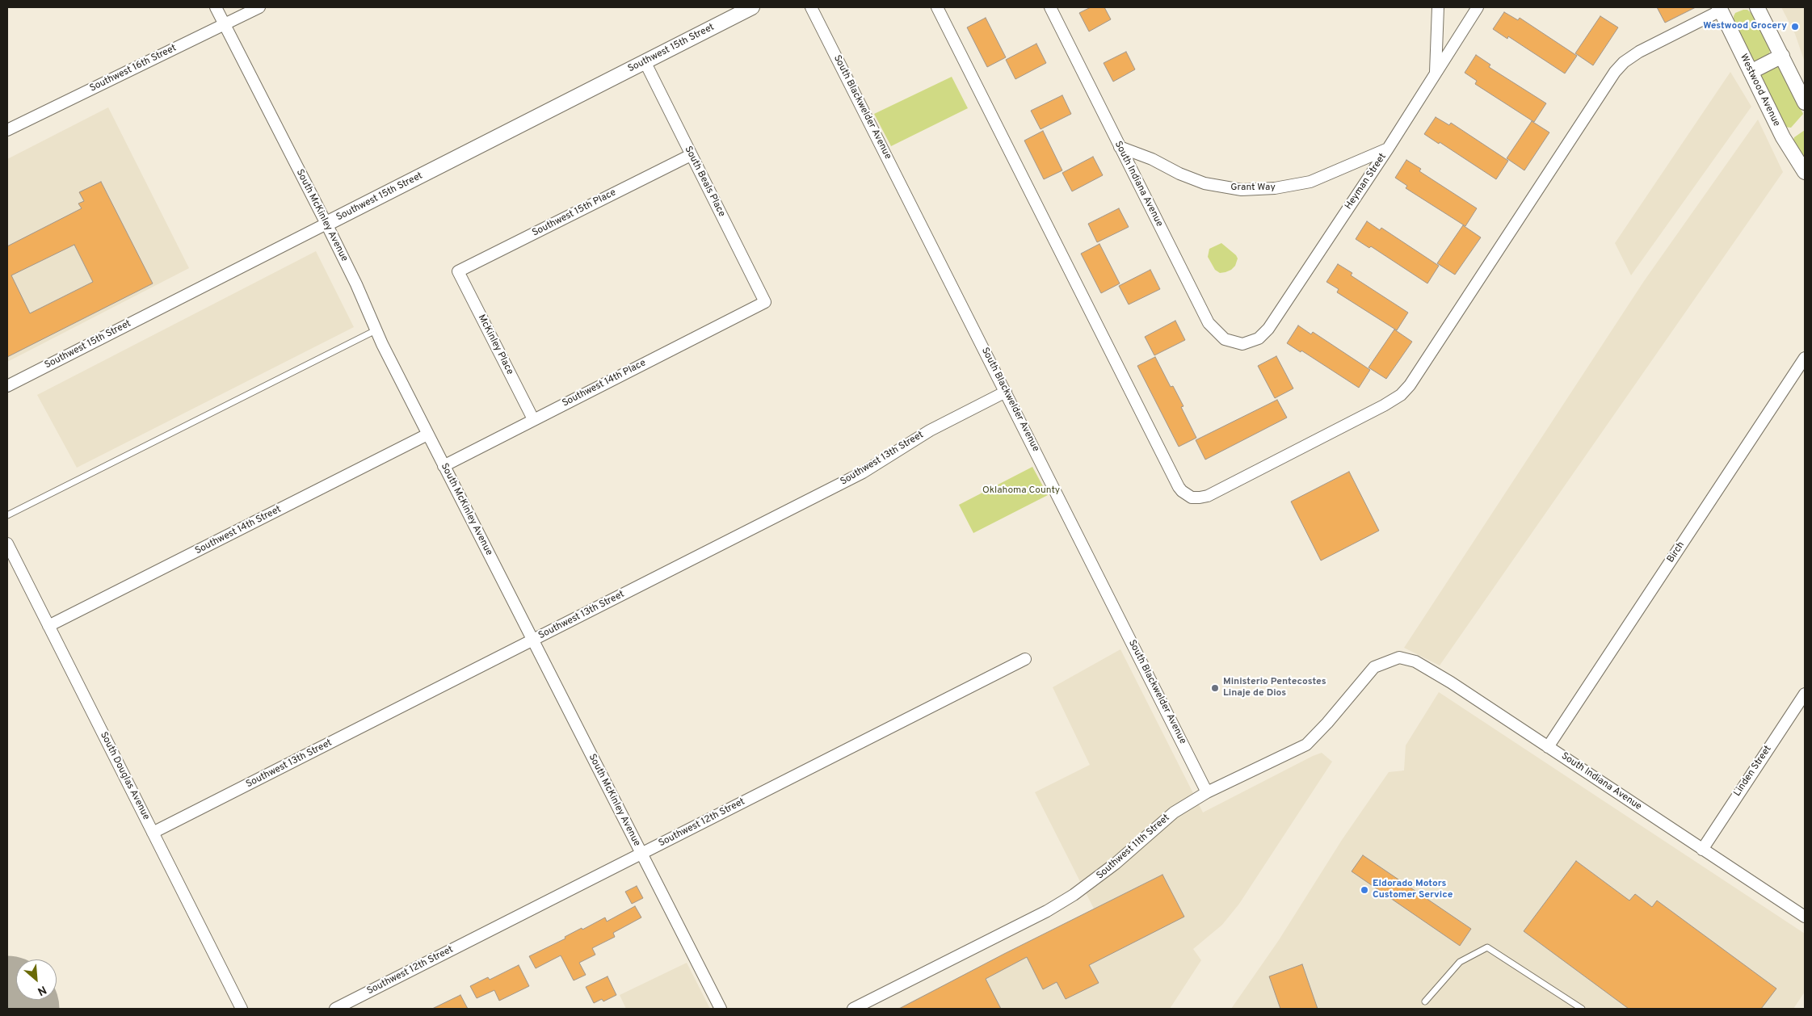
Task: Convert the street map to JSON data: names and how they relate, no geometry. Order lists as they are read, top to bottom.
{
  "streets": {
    "street": [
      "Southwest 15th Street",
      "Southwest 16th Street",
      "Westwood Avenue",
      "South Blackwelder Avenue",
      "South Beals Place",
      "Heyman Street",
      "South Indiana Avenue",
      "Grant Way",
      "Southwest 15th Place",
      "South McKinley Avenue",
      "McKinley Place",
      "Southwest 14th Place",
      "Southwest 13th Street",
      "Southwest 14th Street",
      "Birch",
      "Linden Street",
      "South Douglas Avenue",
      "Southwest 12th Street",
      "Southwest 11th Street"
    ]
  },
  "crossings": [
    ["Southwest 15th Street", "South Beals Place"],
    ["Southwest 15th Street", "South McKinley Avenue"],
    ["Southwest 16th Street", "South McKinley Avenue"],
    ["South Blackwelder Avenue", "Southwest 13th Street"],
    ["South Blackwelder Avenue", "Southwest 11th Street"],
    ["South Beals Place", "Southwest 15th Place"],
    ["South Beals Place", "Southwest 14th Place"],
    ["Heyman Street", "South Indiana Avenue"],
    ["Heyman Street", "Grant Way"],
    ["South Indiana Avenue", "Grant Way"],
    ["South Indiana Avenue", "Birch"],
    ["South Indiana Avenue", "Linden Street"],
    ["South Indiana Avenue", "Southwest 11th Street"],
    ["Southwest 15th Place", "McKinley Place"],
    ["South McKinley Avenue", "Southwest 14th Place"],
    ["South McKinley Avenue", "Southwest 13th Street"],
    ["South McKinley Avenue", "Southwest 14th Street"],
    ["South McKinley Avenue", "Southwest 12th Street"],
    ["McKinley Place", "Southwest 14th Place"],
    ["Southwest 13th Street", "South Douglas Avenue"],
    ["Southwest 14th Street", "South Douglas Avenue"]
  ],
  "parks": ["Oklahoma County"],
  "places": ["Westwood Grocery", "Ministerio Pentecostes Linaje de Dios", "Eldorado Motors Customer Service"],
  "north": "bottom right"
}
